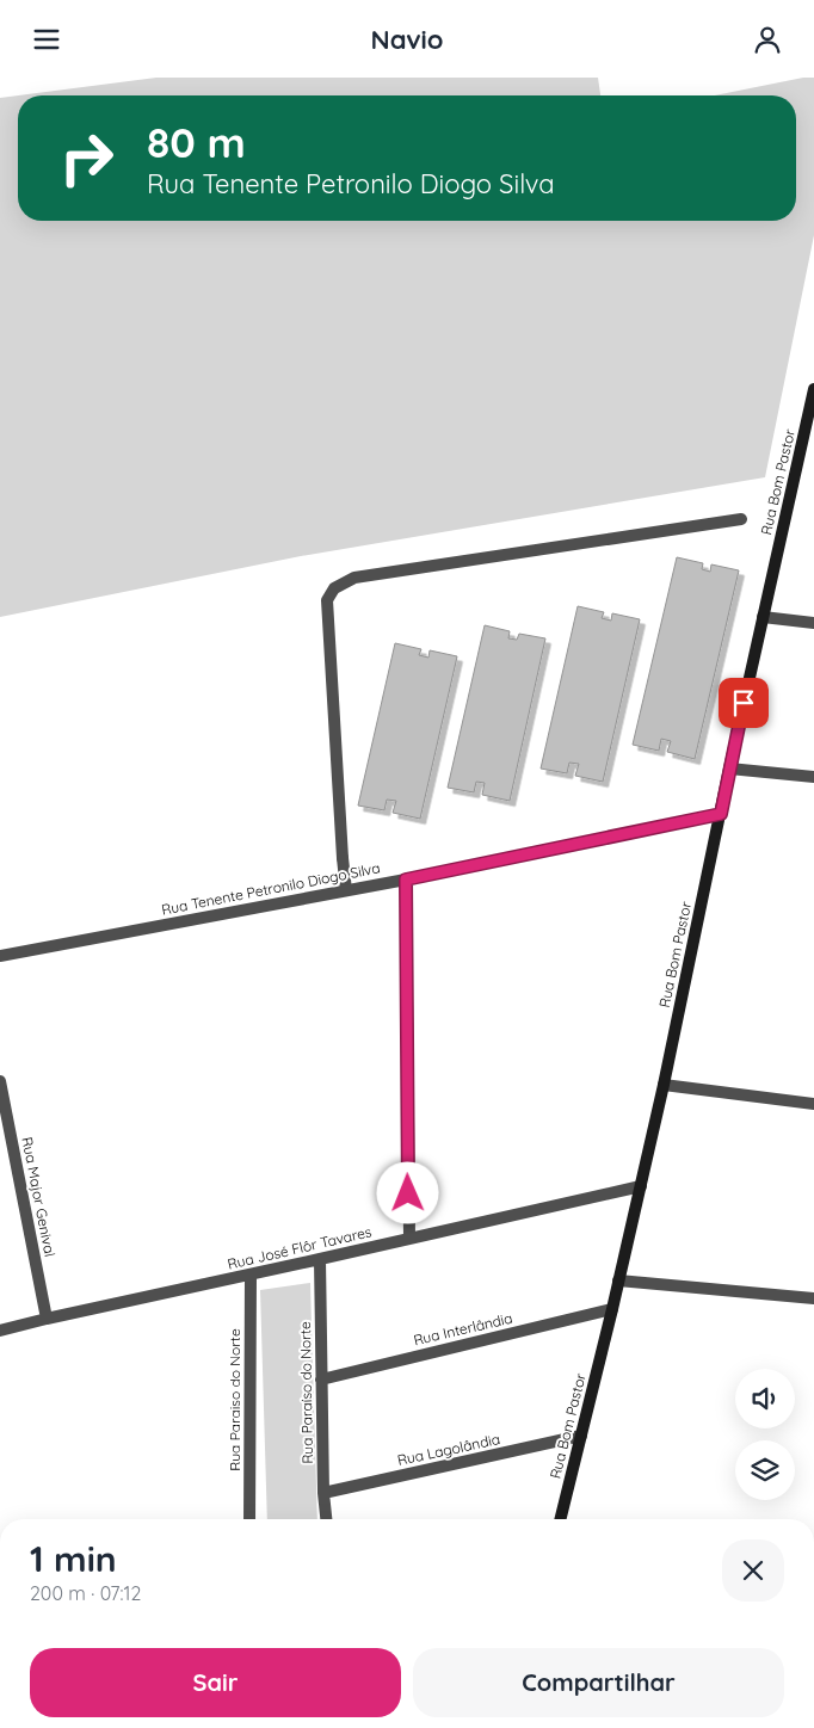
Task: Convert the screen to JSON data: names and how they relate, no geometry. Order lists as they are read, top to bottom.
{
  "streets": {
    "main road": ["Rua Bom Pastor"],
    "street": [
      "Rua Tenente Petronilo Diogo Silva",
      "Rua Major Genival",
      "Rua José Flôr Tavares",
      "Rua Interlândia",
      "Rua Paraíso do Norte",
      "Rua Paraiso do Norte",
      "Rua Lagolândia"
    ]
  },
  "crossings": [
    ["Rua Bom Pastor", "Rua Tenente Petronilo Diogo Silva"],
    ["Rua Bom Pastor", "Rua José Flôr Tavares"],
    ["Rua Bom Pastor", "Rua Interlândia"],
    ["Rua Bom Pastor", "Rua Lagolândia"],
    ["Rua Major Genival", "Rua José Flôr Tavares"],
    ["Rua José Flôr Tavares", "Rua Paraíso do Norte"],
    ["Rua José Flôr Tavares", "Rua Paraiso do Norte"],
    ["Rua Interlândia", "Rua Paraíso do Norte"],
    ["Rua Paraíso do Norte", "Rua Lagolândia"]
  ],
  "page": {
    "header": "Navio",
    "turn": ["80 m", "Rua Tenente Petronilo Diogo Silva"],
    "heading": ["1 min", "200 m · 07:12"],
    "buttons": ["Sair", "Compartilhar"]
  }
}
